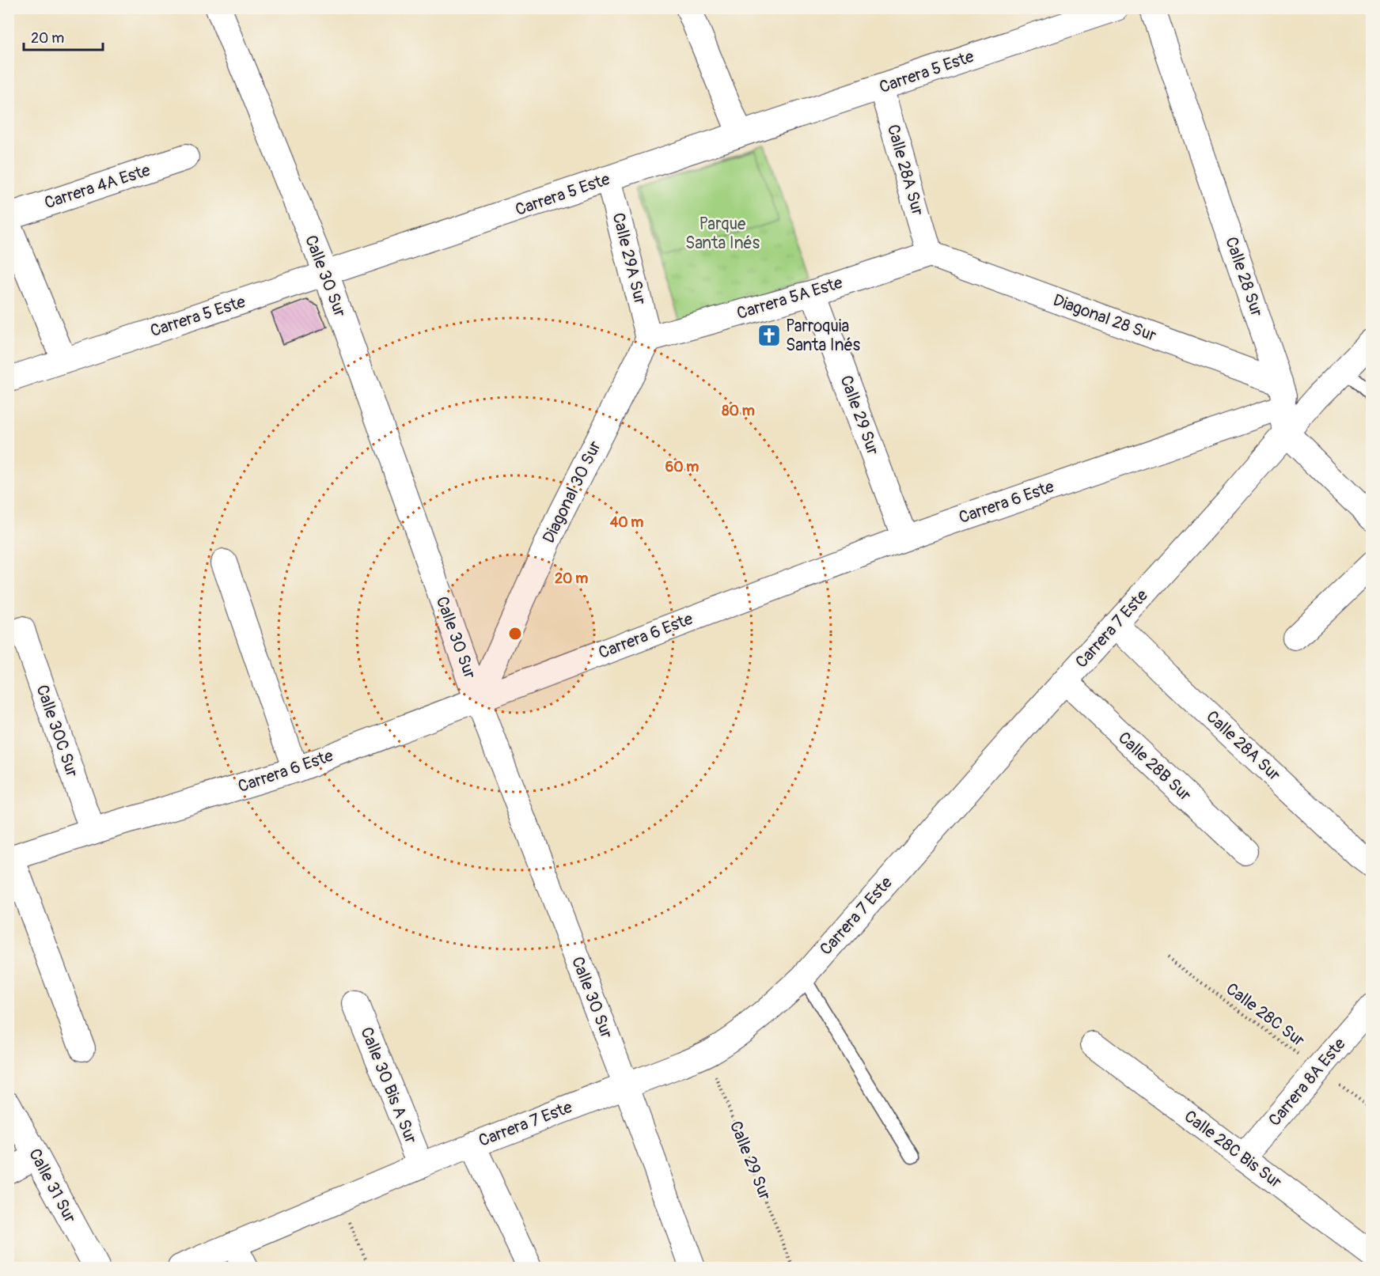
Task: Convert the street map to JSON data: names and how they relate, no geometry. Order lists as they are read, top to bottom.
{
  "streets": {
    "street": [
      "Carrera 5 Este",
      "Calle 28A Sur",
      "Carrera 4A Este",
      "Calle 29A Sur",
      "Calle 30 Sur",
      "Calle 28 Sur",
      "Carrera 5A Este",
      "Diagonal 28 Sur",
      "Calle 29 Sur",
      "Diagonal 30 Sur",
      "Carrera 6 Este",
      "Carrera 7 Este",
      "Calle 30C Sur",
      "Calle 28B Sur",
      "Carrera 8A Este",
      "Calle 30 Bis A Sur",
      "Calle 28C Bis Sur",
      "Calle 31 Sur"
    ],
    "path": ["Calle 28C Sur"]
  },
  "crossings": [
    ["Carrera 5 Este", "Calle 28A Sur"],
    ["Carrera 5 Este", "Calle 29A Sur"],
    ["Carrera 5 Este", "Calle 30 Sur"],
    ["Calle 28A Sur", "Carrera 5A Este"],
    ["Calle 28A Sur", "Diagonal 28 Sur"],
    ["Calle 28A Sur", "Carrera 7 Este"],
    ["Calle 29A Sur", "Carrera 5A Este"],
    ["Calle 29A Sur", "Diagonal 30 Sur"],
    ["Calle 30 Sur", "Diagonal 30 Sur"],
    ["Calle 30 Sur", "Carrera 6 Este"],
    ["Calle 30 Sur", "Carrera 7 Este"],
    ["Calle 28 Sur", "Diagonal 28 Sur"],
    ["Calle 28 Sur", "Carrera 6 Este"],
    ["Calle 28 Sur", "Carrera 7 Este"],
    ["Carrera 5A Este", "Diagonal 28 Sur"],
    ["Carrera 5A Este", "Calle 29 Sur"],
    ["Carrera 5A Este", "Diagonal 30 Sur"],
    ["Calle 29 Sur", "Carrera 6 Este"],
    ["Calle 29 Sur", "Carrera 7 Este"],
    ["Diagonal 30 Sur", "Carrera 6 Este"],
    ["Carrera 6 Este", "Calle 30C Sur"],
    ["Carrera 7 Este", "Calle 28B Sur"],
    ["Carrera 7 Este", "Calle 30 Bis A Sur"],
    ["Calle 28C Sur", "Carrera 8A Este"],
    ["Carrera 8A Este", "Calle 28C Bis Sur"]
  ],
  "parks": ["Parque Santa Inés"],
  "places": {
    "church": ["Parroquia Santa Inés"]
  },
  "scale_bar": "20 m",
  "rings": [
    "80 m",
    "60 m",
    "40 m",
    "20 m"
  ]
}
